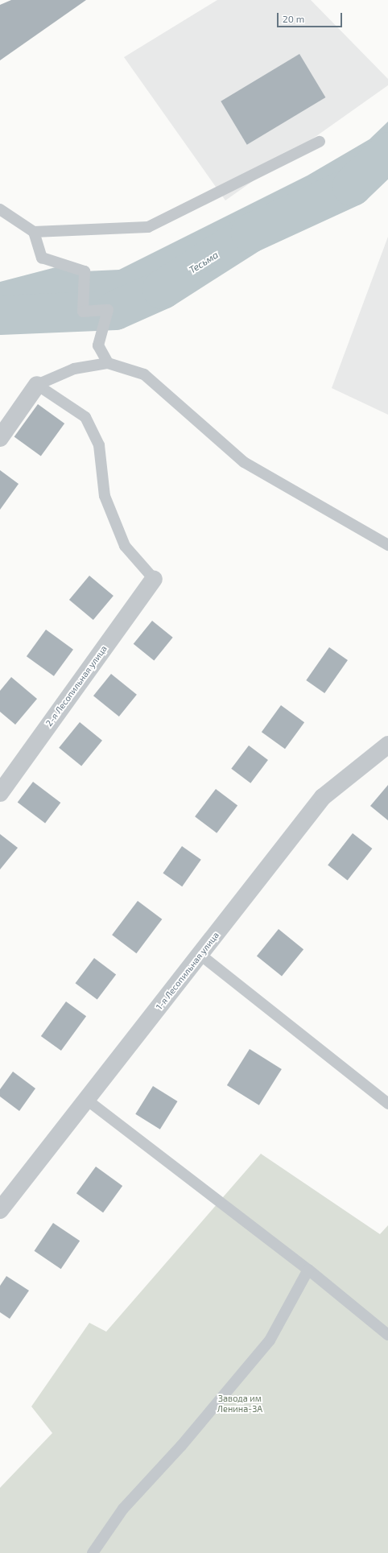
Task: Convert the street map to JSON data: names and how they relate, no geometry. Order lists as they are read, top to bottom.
{
  "streets": {
    "street": ["2-я Лесопильная улица", "1-я Лесопильная улица"]
  },
  "water": ["Тесьма"],
  "parks": ["Завода им Ленина-3А"],
  "scale_bar": "20 m"
}
